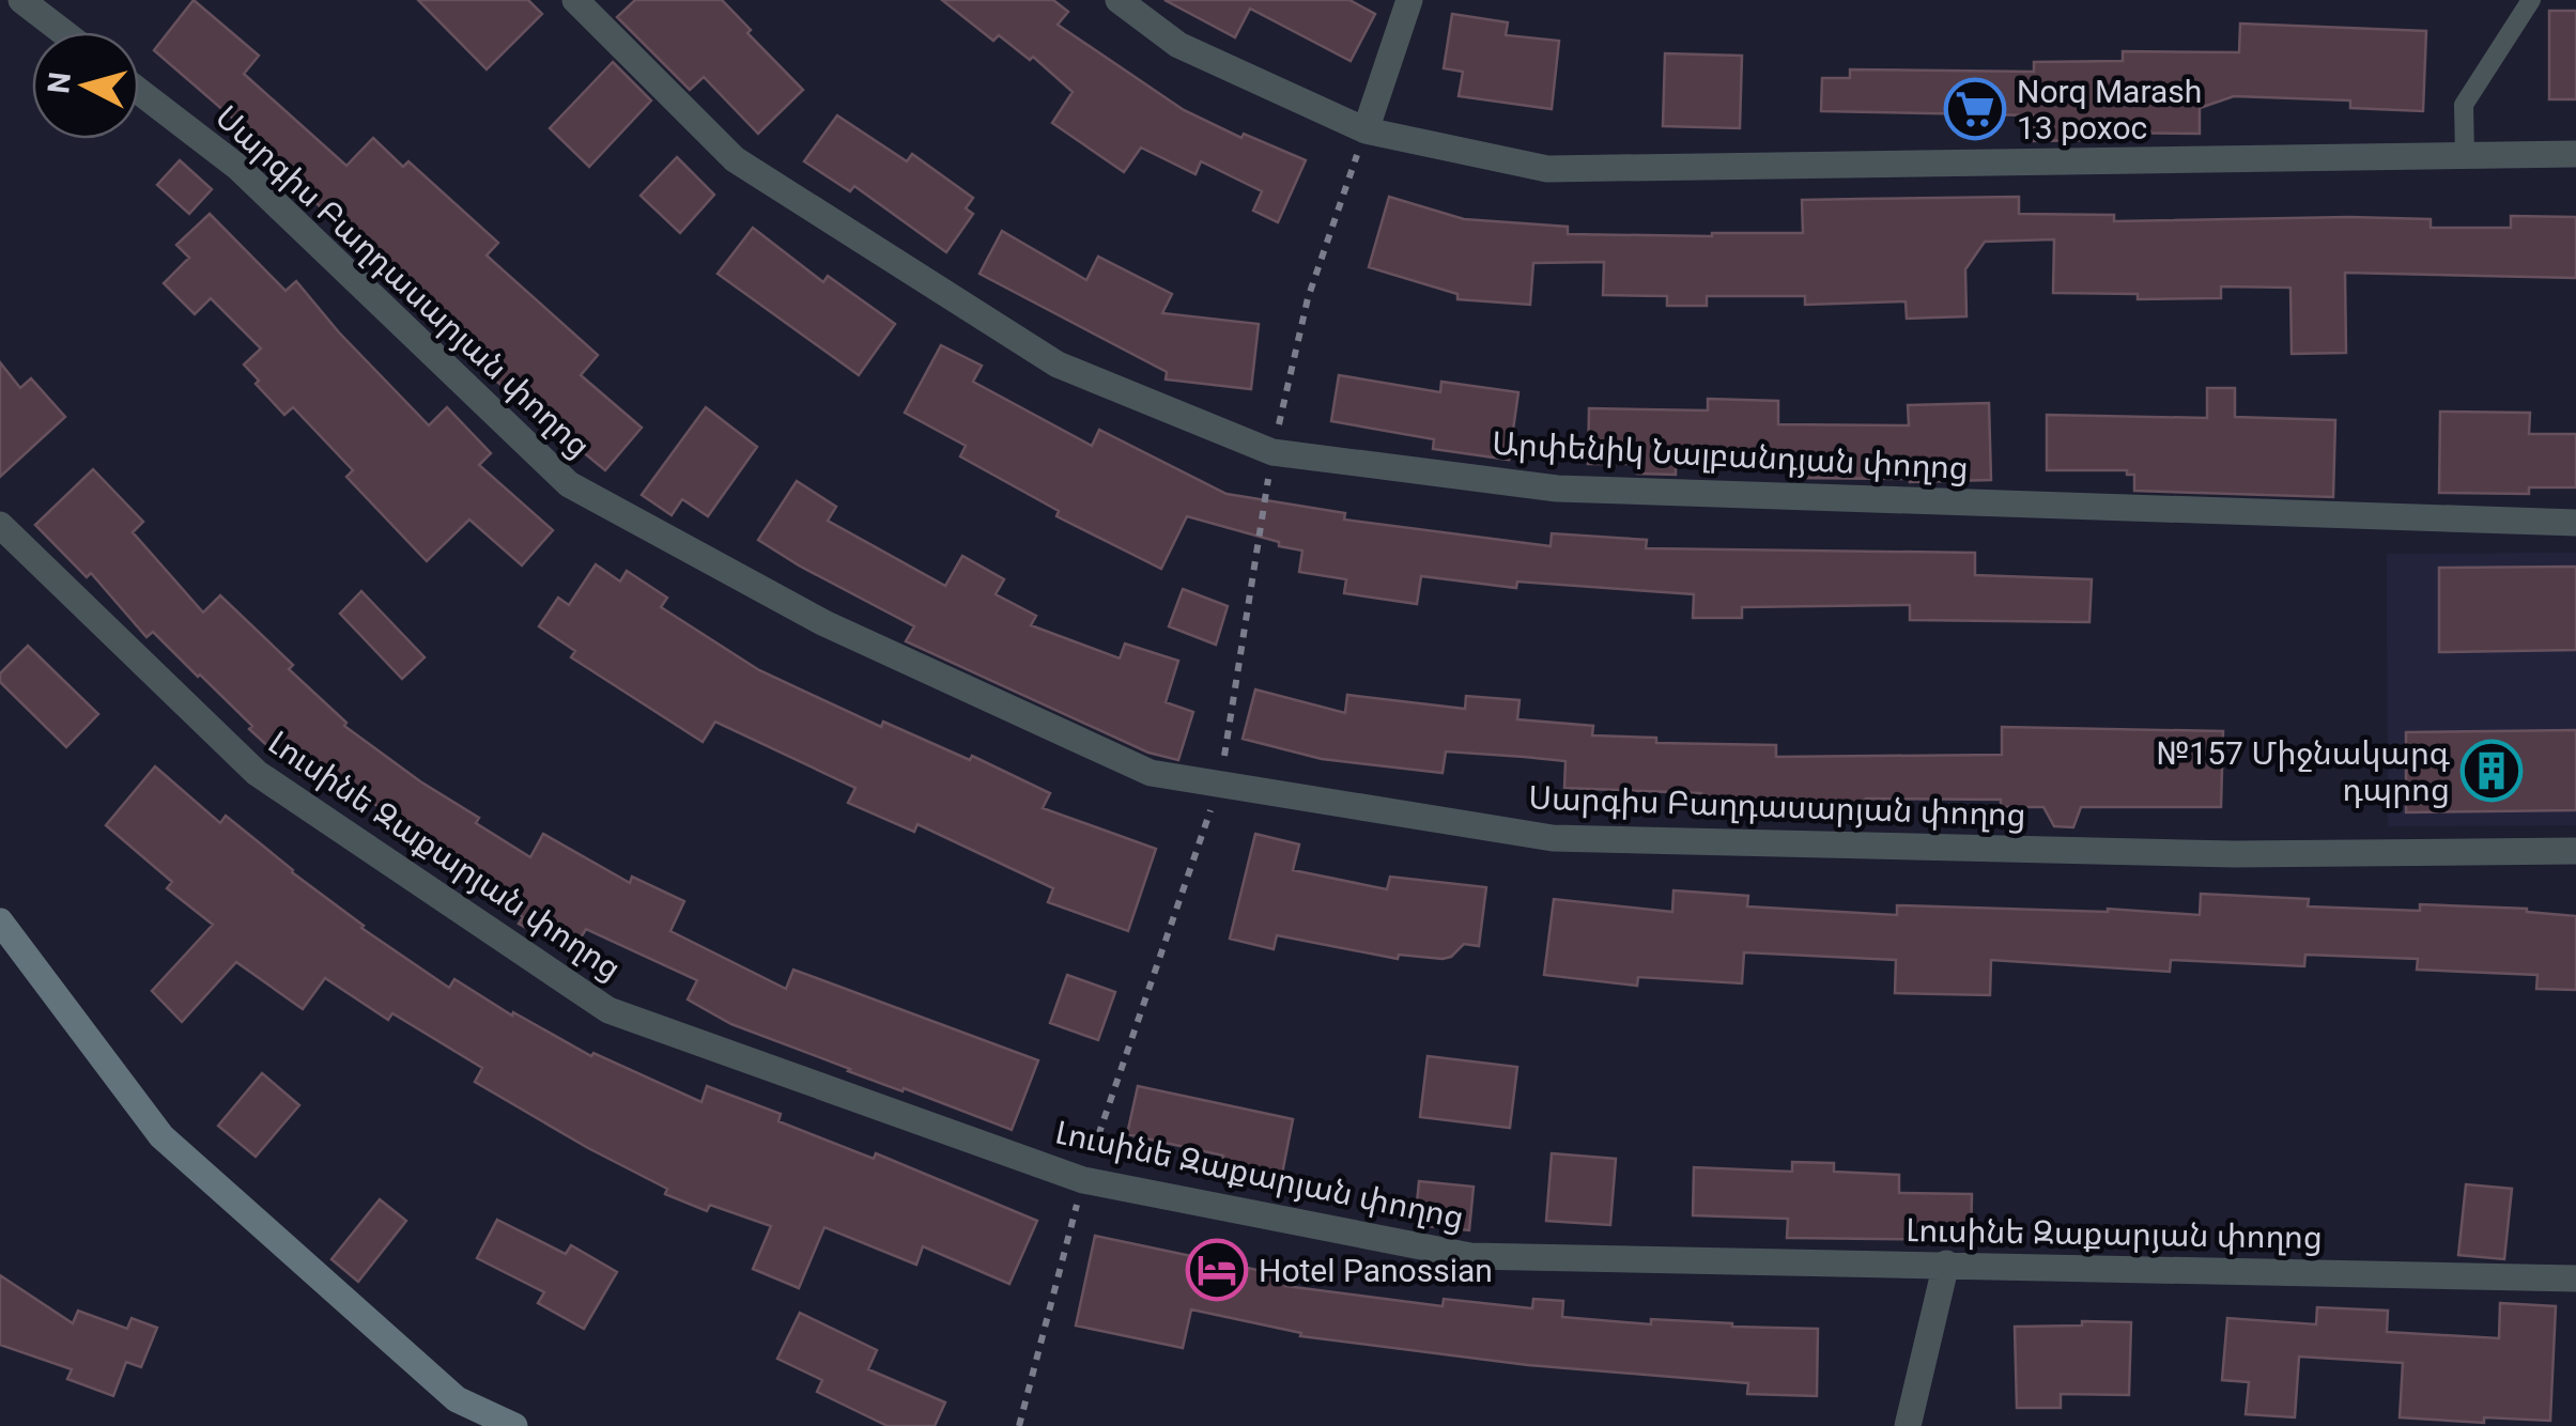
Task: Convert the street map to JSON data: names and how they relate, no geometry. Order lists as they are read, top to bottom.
{
  "streets": {
    "street": ["Սարգիս Բաղդասարյան փողոց", "Արփենիկ Նալբանդյան փողոց", "Լուսինե Զաքարյան փողոց"]
  },
  "places": {
    "supermarket": ["Norq Marash 13 poxoc"],
    "building": ["№157 Միջնակարգ դպրոց"],
    "hotel": ["Hotel Panossian"]
  },
  "north": "left"
}
